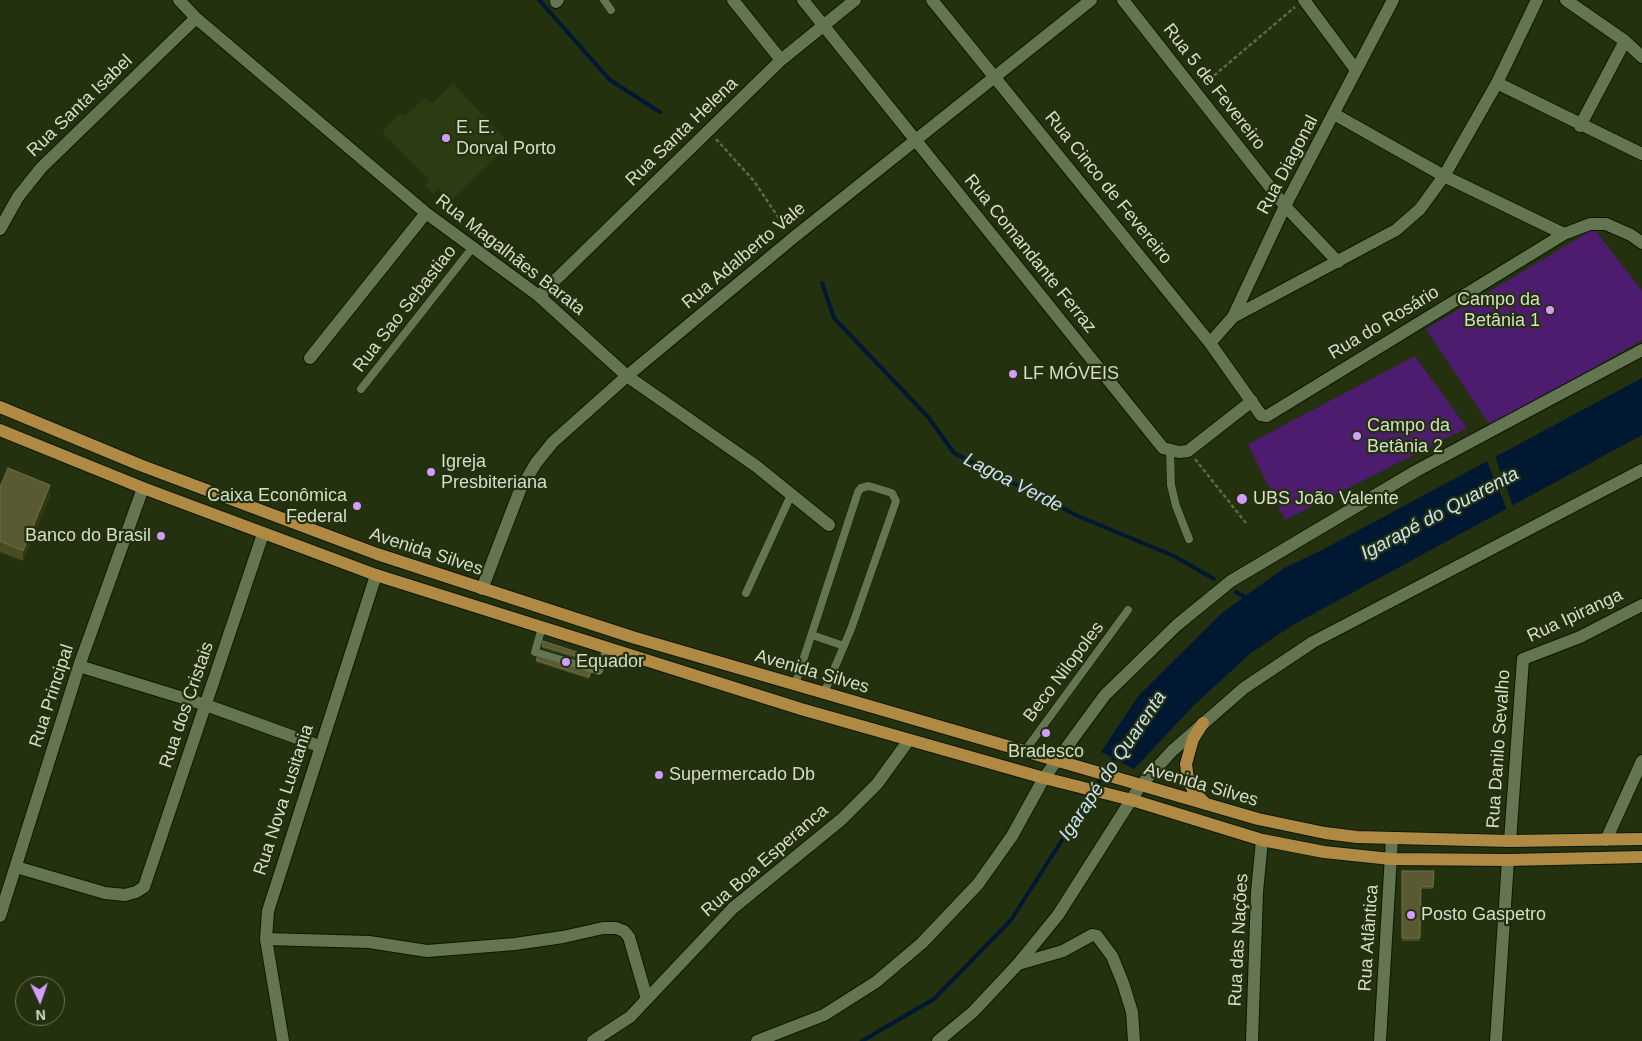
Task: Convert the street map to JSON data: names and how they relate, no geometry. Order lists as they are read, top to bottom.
{
  "streets": {
    "main road": ["Avenida Silves"],
    "street": [
      "Rua 5 de Fevereiro",
      "Rua Santa Isabel",
      "Rua Santa Helena",
      "Rua Diagonal",
      "Rua Cinco de Fevereiro",
      "Rua Comandante Ferraz",
      "Rua Magalhães Barata",
      "Rua Adalberto Vale",
      "Rua do Rosário",
      "Rua Ipiranga",
      "Rua Principal",
      "Rua dos Cristais",
      "Rua Danilo Sevalho",
      "Rua Nova Lusitania",
      "Rua Boa Esperanca",
      "Rua Atlântica",
      "Rua das Nações"
    ],
    "lane": ["Rua Sao Sebastiao", "Beco Nilopoles"]
  },
  "crossings": [
    ["Rua 5 de Fevereiro", "Rua Diagonal"],
    ["Rua Santa Isabel", "Rua Magalhães Barata"],
    ["Rua Santa Helena", "Rua Comandante Ferraz"],
    ["Rua Santa Helena", "Rua Magalhães Barata"],
    ["Rua Diagonal", "Rua Cinco de Fevereiro"],
    ["Rua Cinco de Fevereiro", "Rua Adalberto Vale"],
    ["Rua Cinco de Fevereiro", "Rua do Rosário"],
    ["Rua Comandante Ferraz", "Rua Adalberto Vale"],
    ["Rua Magalhães Barata", "Rua Adalberto Vale"],
    ["Rua Magalhães Barata", "Rua Sao Sebastiao"],
    ["Rua Adalberto Vale", "Avenida Silves"],
    ["Avenida Silves", "Beco Nilopoles"],
    ["Avenida Silves", "Rua Principal"],
    ["Avenida Silves", "Rua dos Cristais"],
    ["Avenida Silves", "Rua Danilo Sevalho"],
    ["Avenida Silves", "Rua Nova Lusitania"],
    ["Avenida Silves", "Rua Boa Esperanca"],
    ["Avenida Silves", "Rua Atlântica"],
    ["Avenida Silves", "Rua das Nações"],
    ["Rua Ipiranga", "Rua Danilo Sevalho"],
    ["Rua Principal", "Rua dos Cristais"]
  ],
  "water": ["Lagoa Verde", "Igarapé do Quarenta"],
  "places": [
    "E. E. Dorval Porto",
    "Campo da Betânia 1",
    "LF MÓVEIS",
    "Campo da Betânia 2",
    "Igreja Presbiteriana",
    "UBS João Valente",
    "Caixa Econômica Federal",
    "Banco do Brasil",
    "Equador",
    "Bradesco",
    "Supermercado Db",
    "Posto Gaspetro"
  ],
  "north": "bottom"
}
